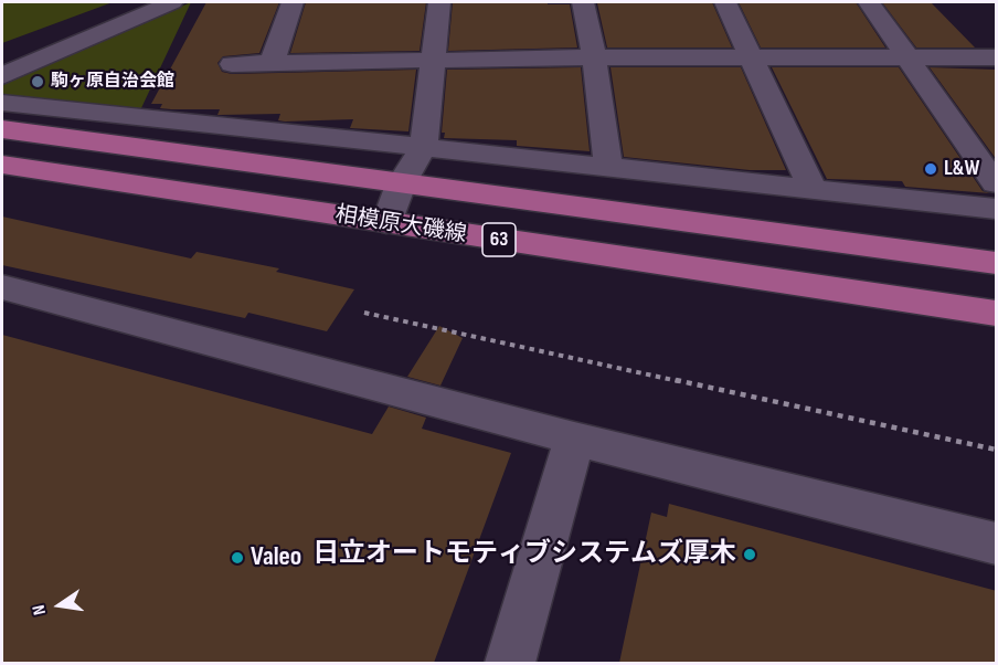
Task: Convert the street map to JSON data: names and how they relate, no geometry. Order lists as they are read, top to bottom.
{
  "streets": {
    "main road": ["相模原大磯線", "63"]
  },
  "places": [
    "駒ヶ原自治会館",
    "L&W",
    "日立オートモティブシステムズ厚木",
    "Valeo"
  ],
  "north": "left"
}
